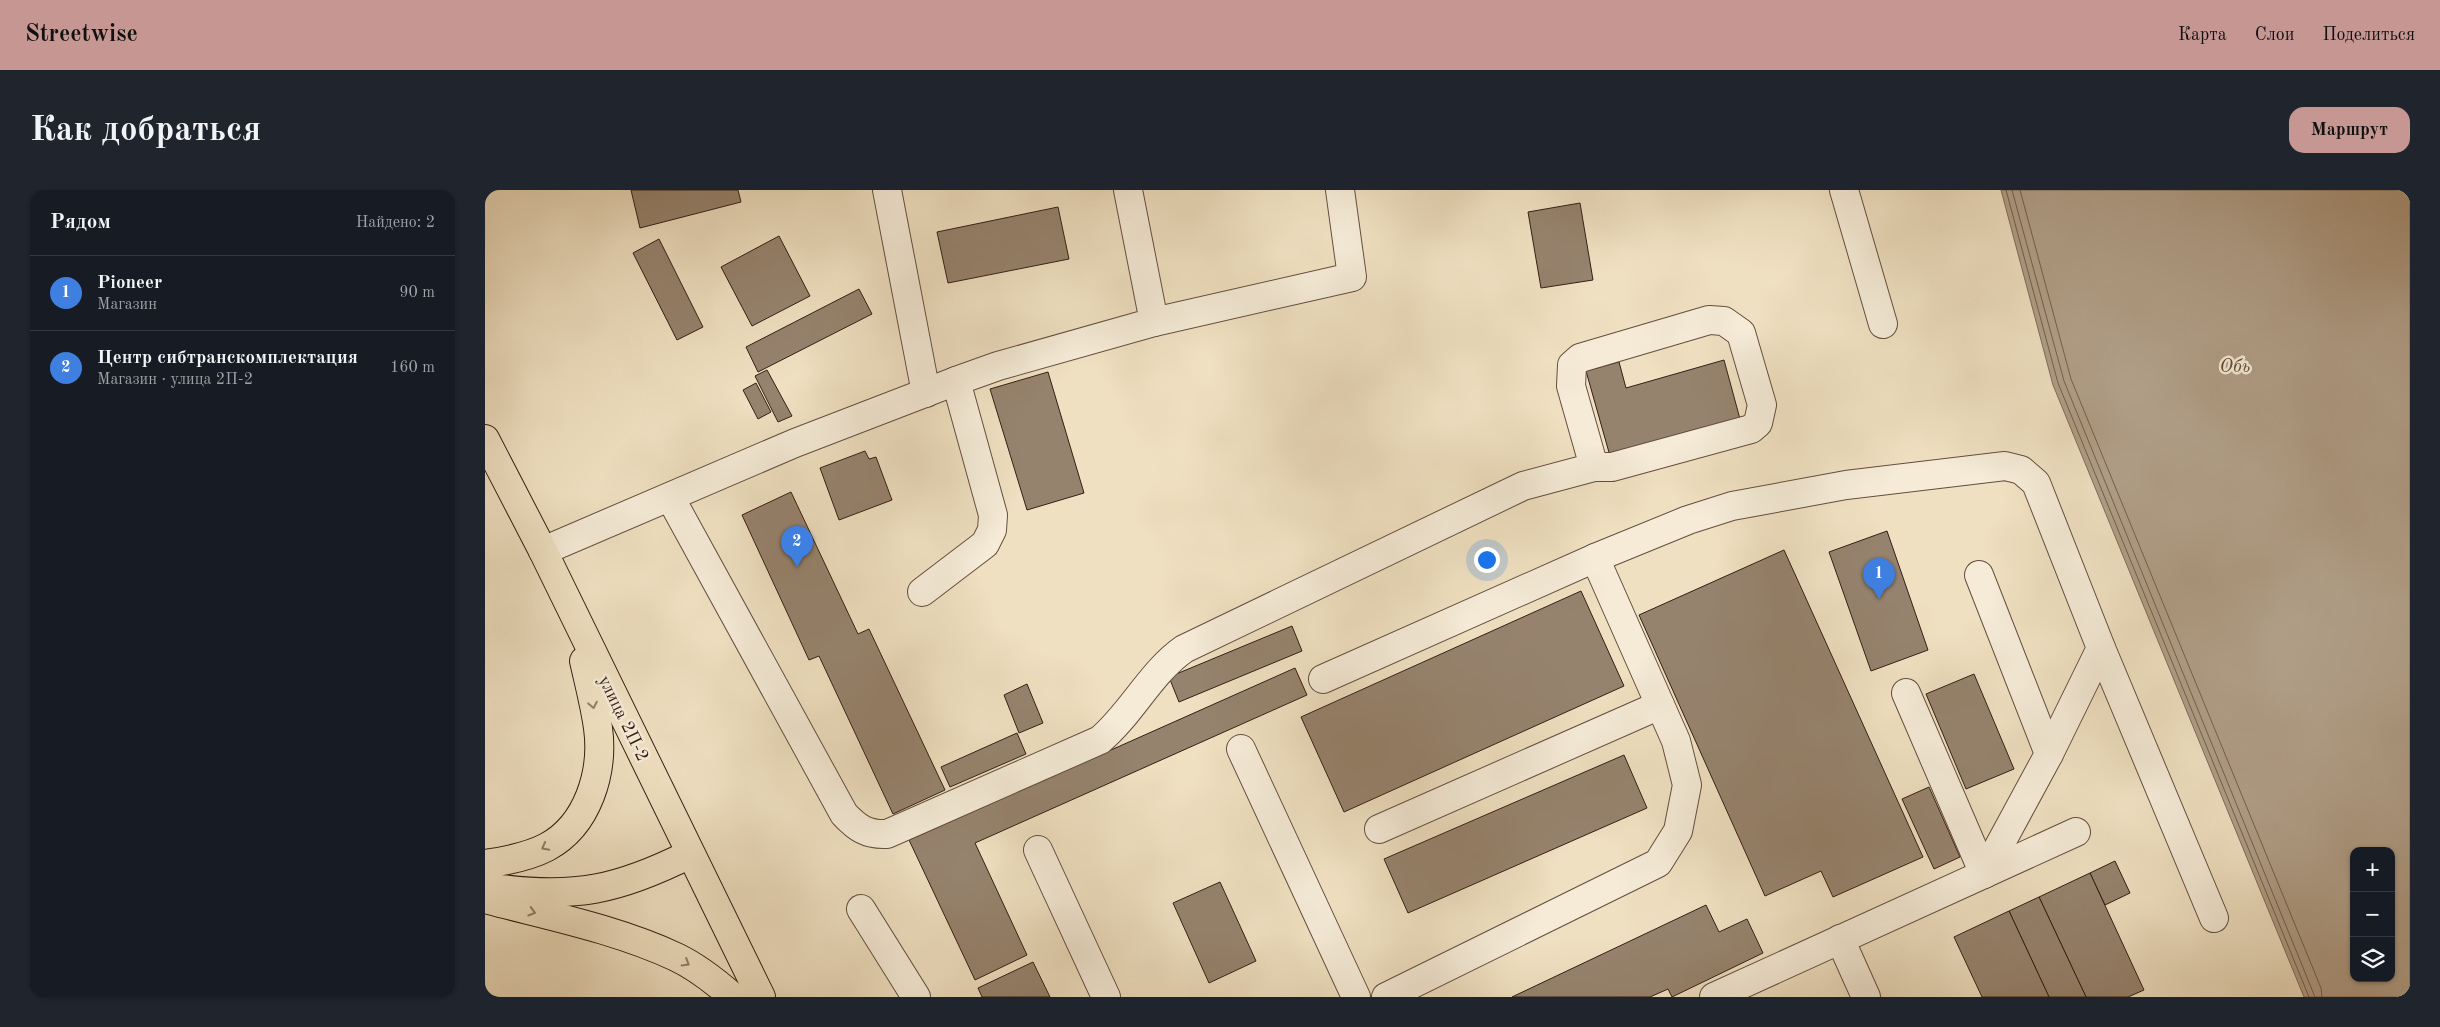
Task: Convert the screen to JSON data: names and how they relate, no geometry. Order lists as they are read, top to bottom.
{
  "streets": {
    "main road": ["улица 2П-2"]
  },
  "water": ["Обь"],
  "page": {
    "header": "Streetwise",
    "nav": ["Карта", "Слои", "Поделиться"],
    "buttons": "Маршрут",
    "title": "Как добраться",
    "heading": ["Рядом", "Найдено: 2"],
    "list": [
      {
        "mark": "1",
        "name": "Pioneer",
        "note": "Магазин",
        "value": "90 m"
      },
      {
        "mark": "2",
        "name": "Центр сибтранскомплектация",
        "note": "Магазин · улица 2П-2",
        "value": "160 m"
      }
    ],
    "pins": ["2", "1"],
    "map_buttons": ["+", "−"]
  }
}
